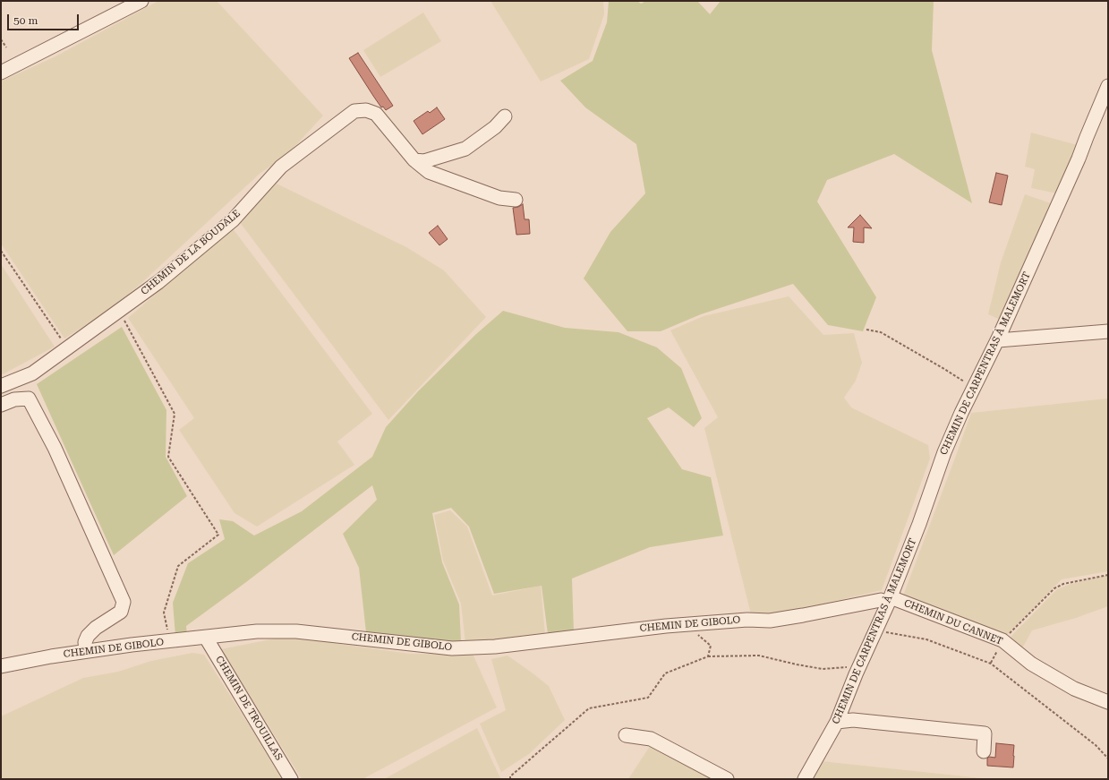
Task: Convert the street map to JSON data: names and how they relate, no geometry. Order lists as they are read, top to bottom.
{
  "streets": {
    "street": [
      "CHEMIN DE LA BOUDALE",
      "CHEMIN DE CARPENTRAS À MALEMORT",
      "CHEMIN DU CANNET",
      "CHEMIN DE GIBOLO",
      "CHEMIN DE TROUILLAS"
    ]
  },
  "crossings": [
    ["CHEMIN DE CARPENTRAS À MALEMORT", "CHEMIN DU CANNET"],
    ["CHEMIN DE CARPENTRAS À MALEMORT", "CHEMIN DE GIBOLO"],
    ["CHEMIN DU CANNET", "CHEMIN DE GIBOLO"],
    ["CHEMIN DE GIBOLO", "CHEMIN DE TROUILLAS"]
  ],
  "scale_bar": "50 m"
}
